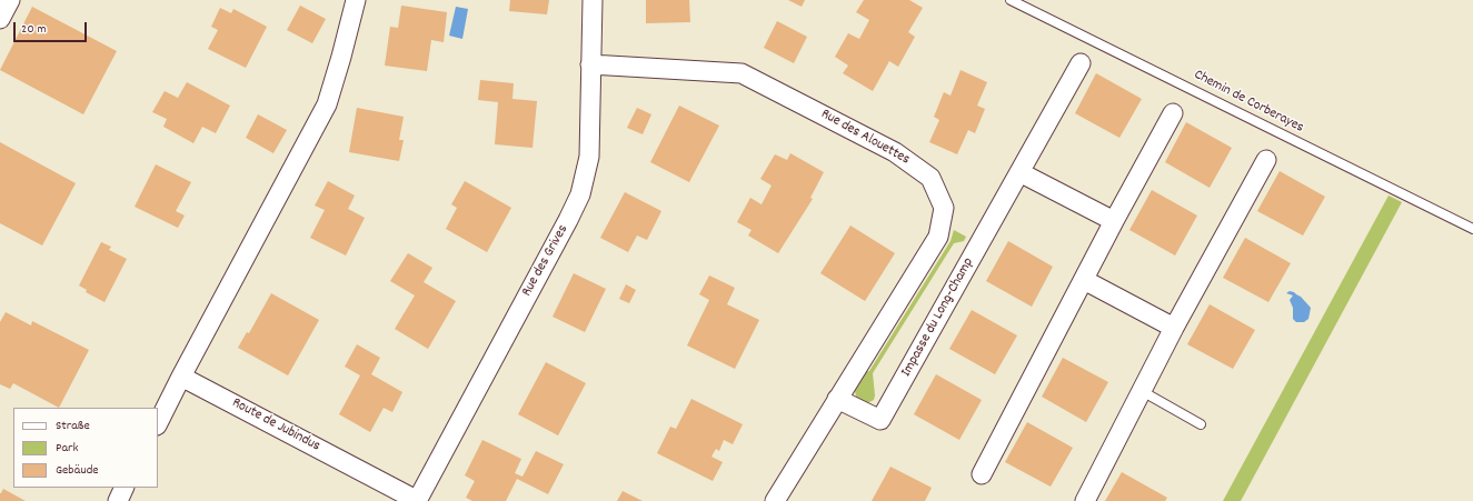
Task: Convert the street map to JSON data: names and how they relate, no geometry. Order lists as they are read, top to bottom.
{
  "streets": {
    "street": [
      "Rue des Alouettes",
      "Rue des Grives",
      "Impasse du Long-Champ",
      "Route de Jubindus"
    ],
    "lane": ["Chemin de Corberayes"]
  },
  "crossings": [
    ["Rue des Alouettes", "Rue des Grives"],
    ["Rue des Alouettes", "Impasse du Long-Champ"],
    ["Rue des Grives", "Route de Jubindus"]
  ],
  "legend": ["Straße", "Park", "Gebäude"],
  "scale_bar": "20 m"
}
